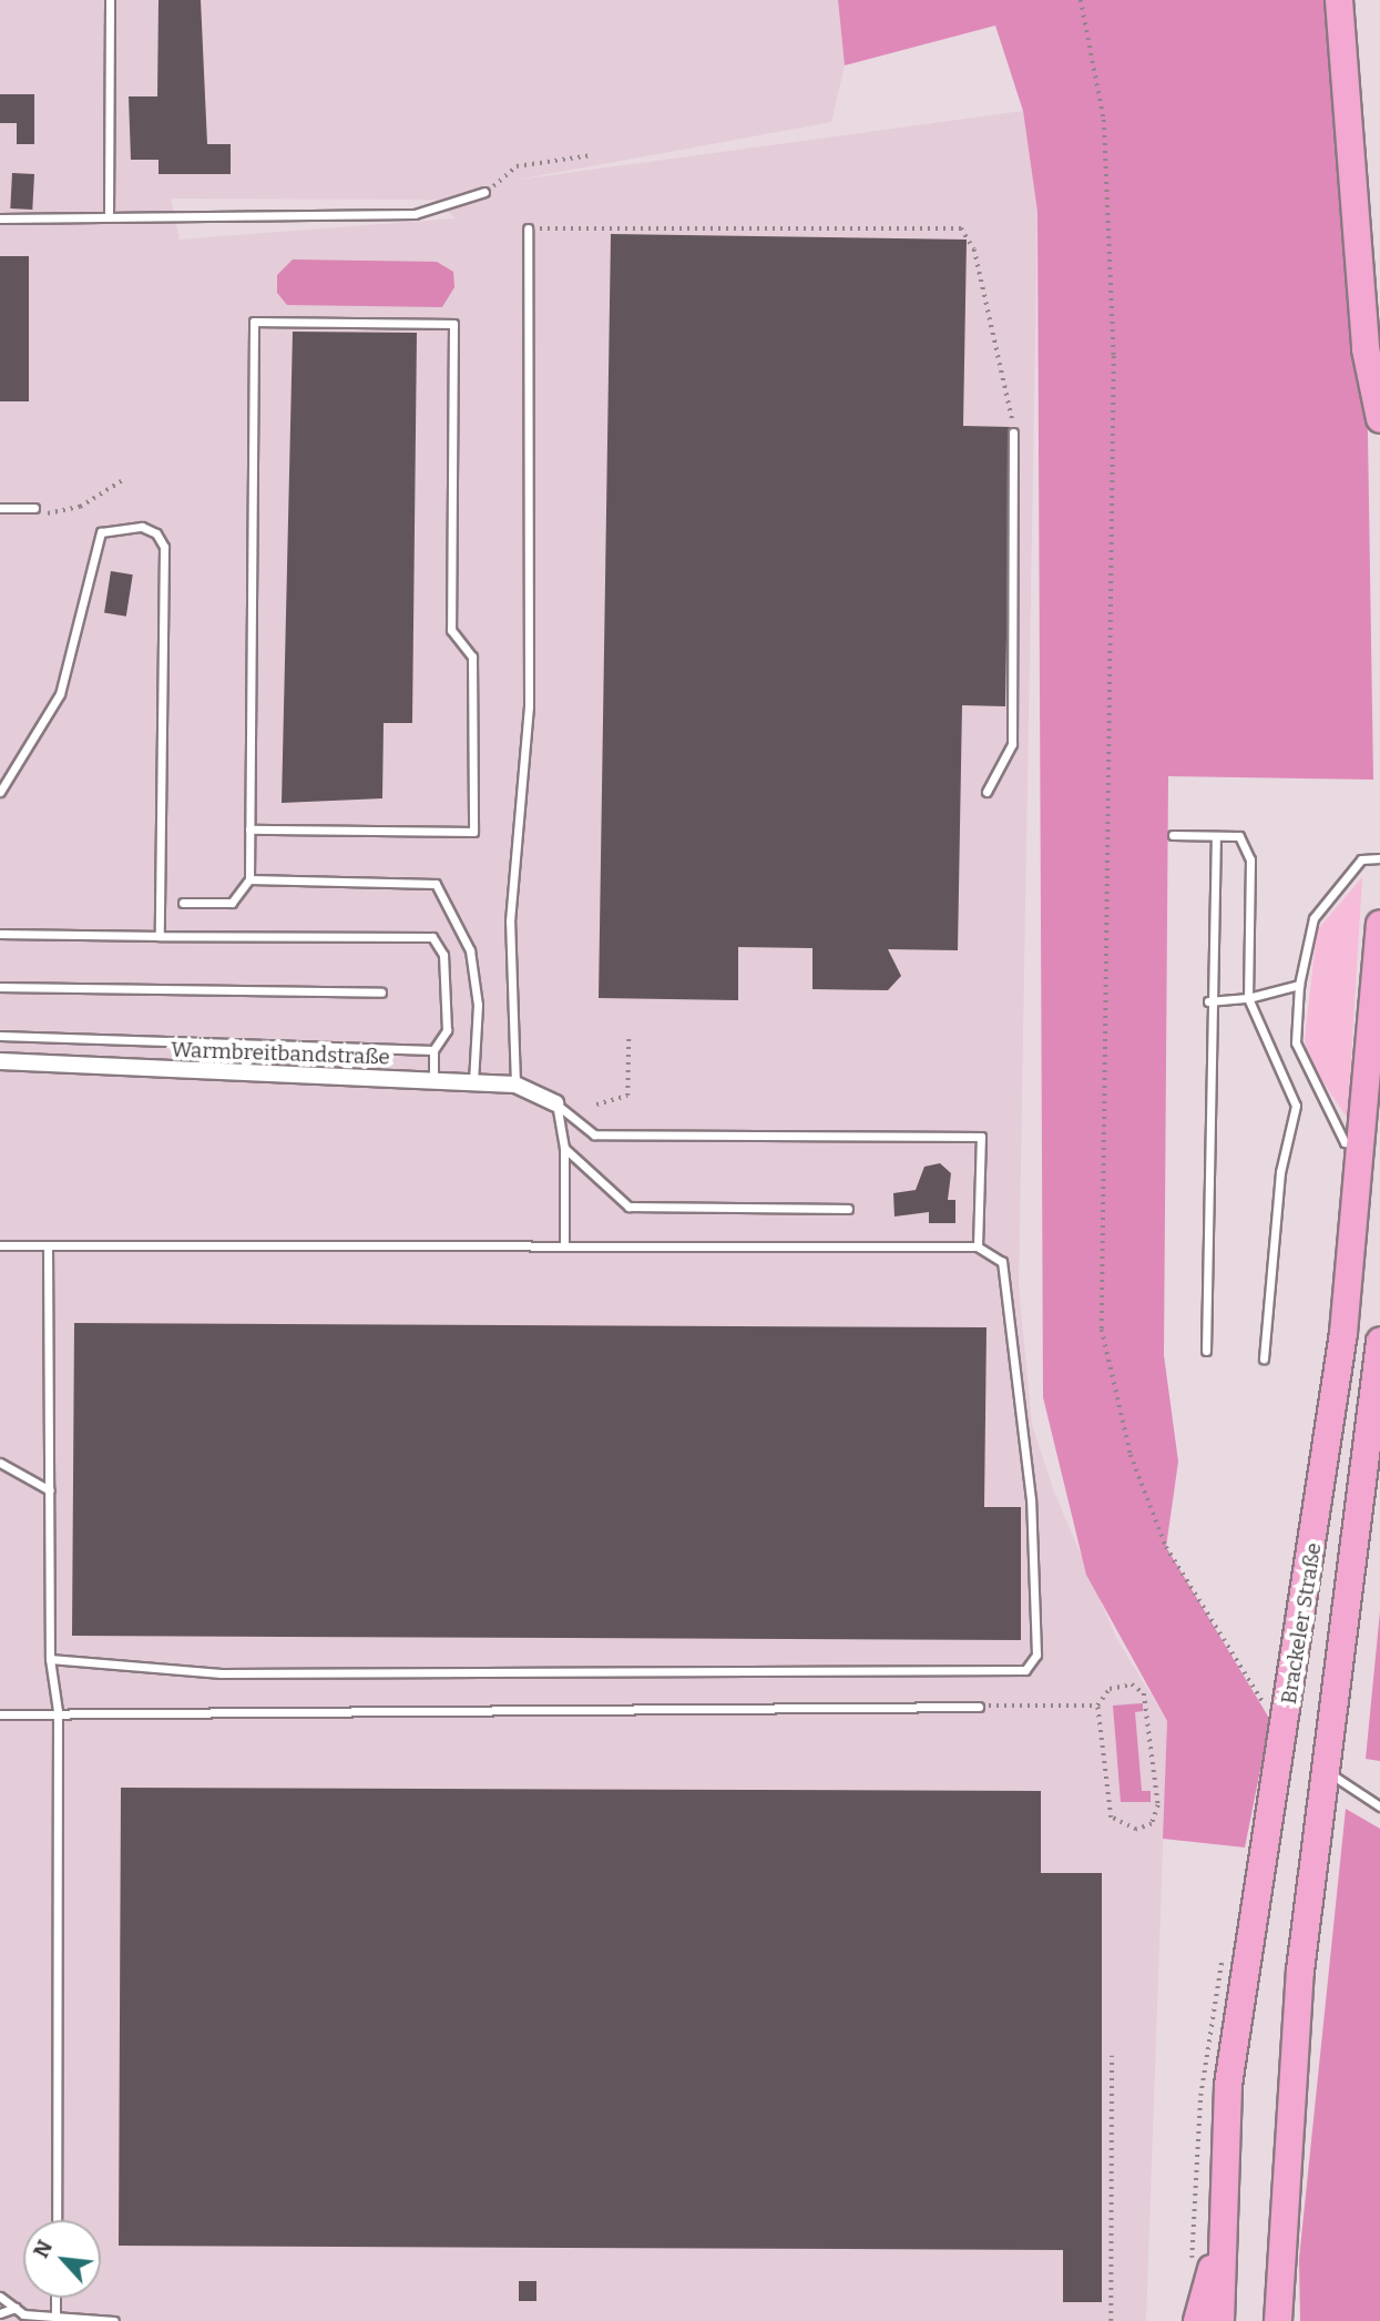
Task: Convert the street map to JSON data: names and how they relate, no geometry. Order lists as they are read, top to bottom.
{
  "streets": {
    "highway": ["Brackeler Straße"],
    "street": ["Warmbreitbandstraße"]
  },
  "north": "top left"
}
